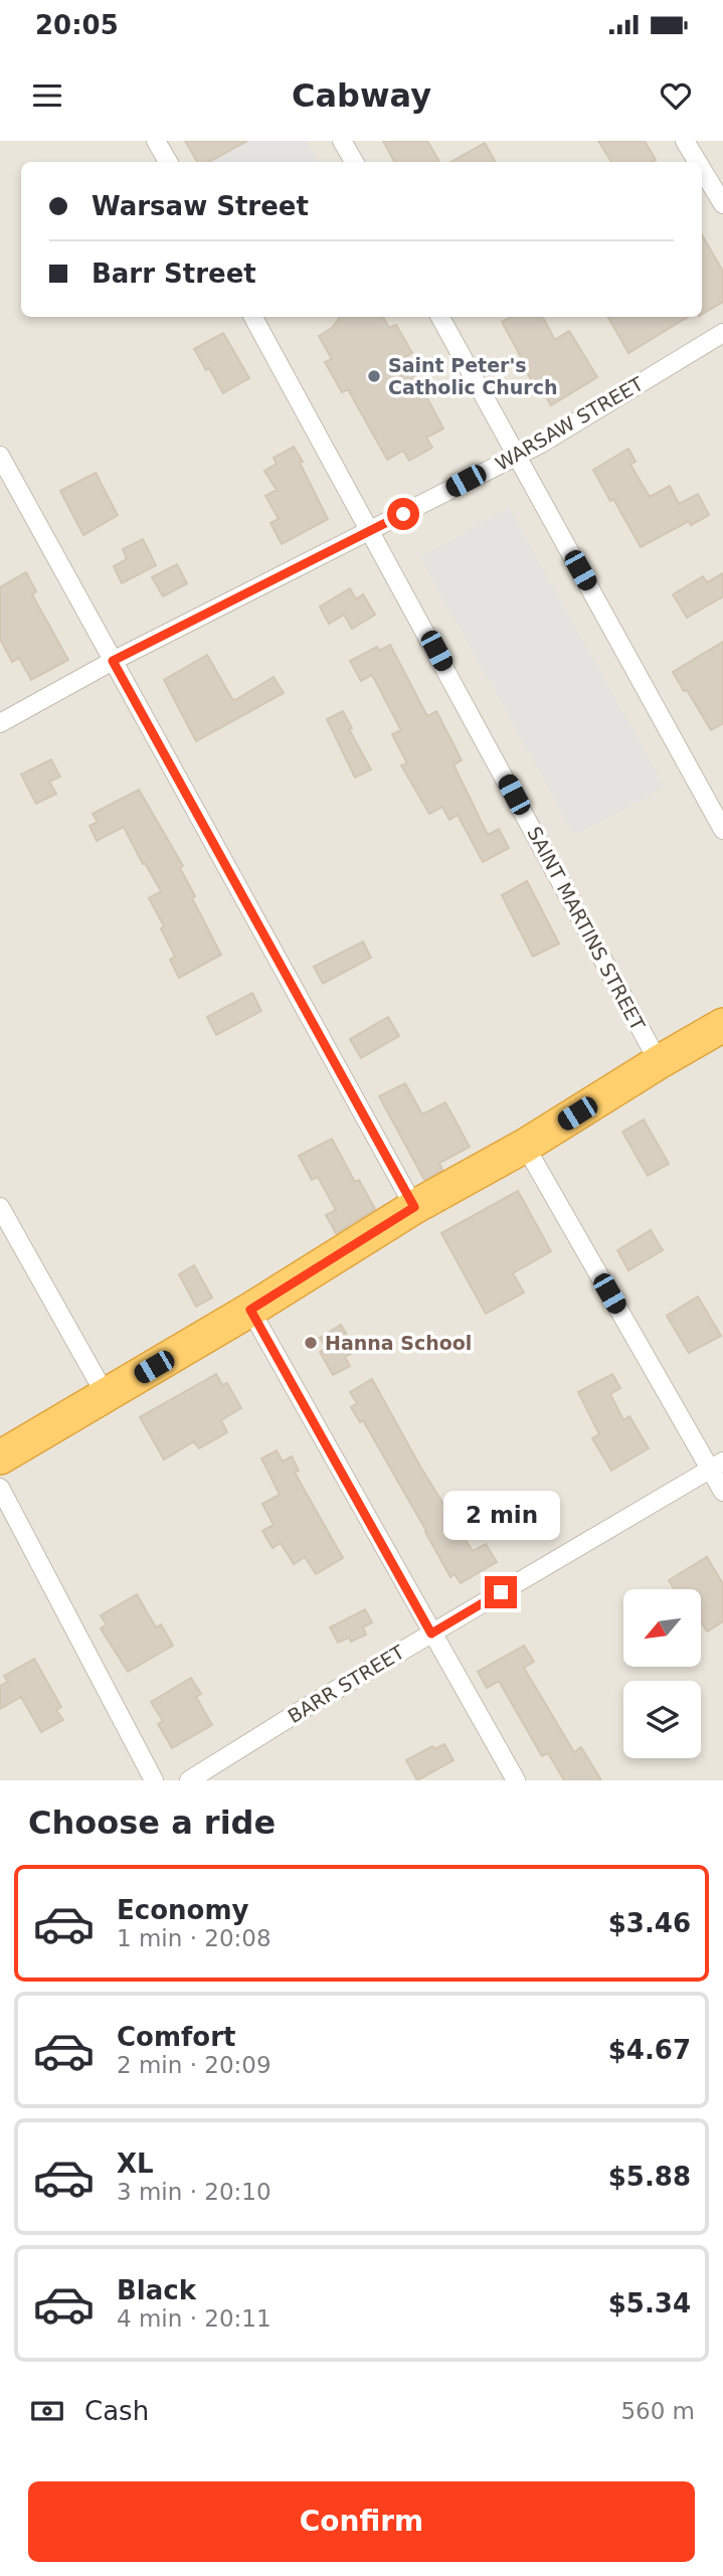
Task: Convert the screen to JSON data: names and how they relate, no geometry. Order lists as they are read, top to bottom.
{
  "streets": {
    "street": ["WARSAW STREET", "SAINT MARTINS STREET", "BARR STREET"]
  },
  "crossings": [
    ["WARSAW STREET", "SAINT MARTINS STREET"]
  ],
  "places": ["Saint Peter's Catholic Church", "Hanna School"],
  "north": "bottom left",
  "page": {
    "status": "20:05",
    "header": "Cabway",
    "banner": ["Warsaw Street", "Barr Street"],
    "bubble": "2 min",
    "heading": "Choose a ride",
    "list": [
      {
        "name": "Economy",
        "note": "1 min · 20:08",
        "value": "$3.46"
      },
      {
        "name": "Comfort",
        "note": "2 min · 20:09",
        "value": "$4.67"
      },
      {
        "name": "XL",
        "note": "3 min · 20:10",
        "value": "$5.88"
      },
      {
        "name": "Black",
        "note": "4 min · 20:11",
        "value": "$5.34"
      }
    ],
    "pay": ["Cash", "560 m"],
    "buttons": "Confirm"
  }
}
